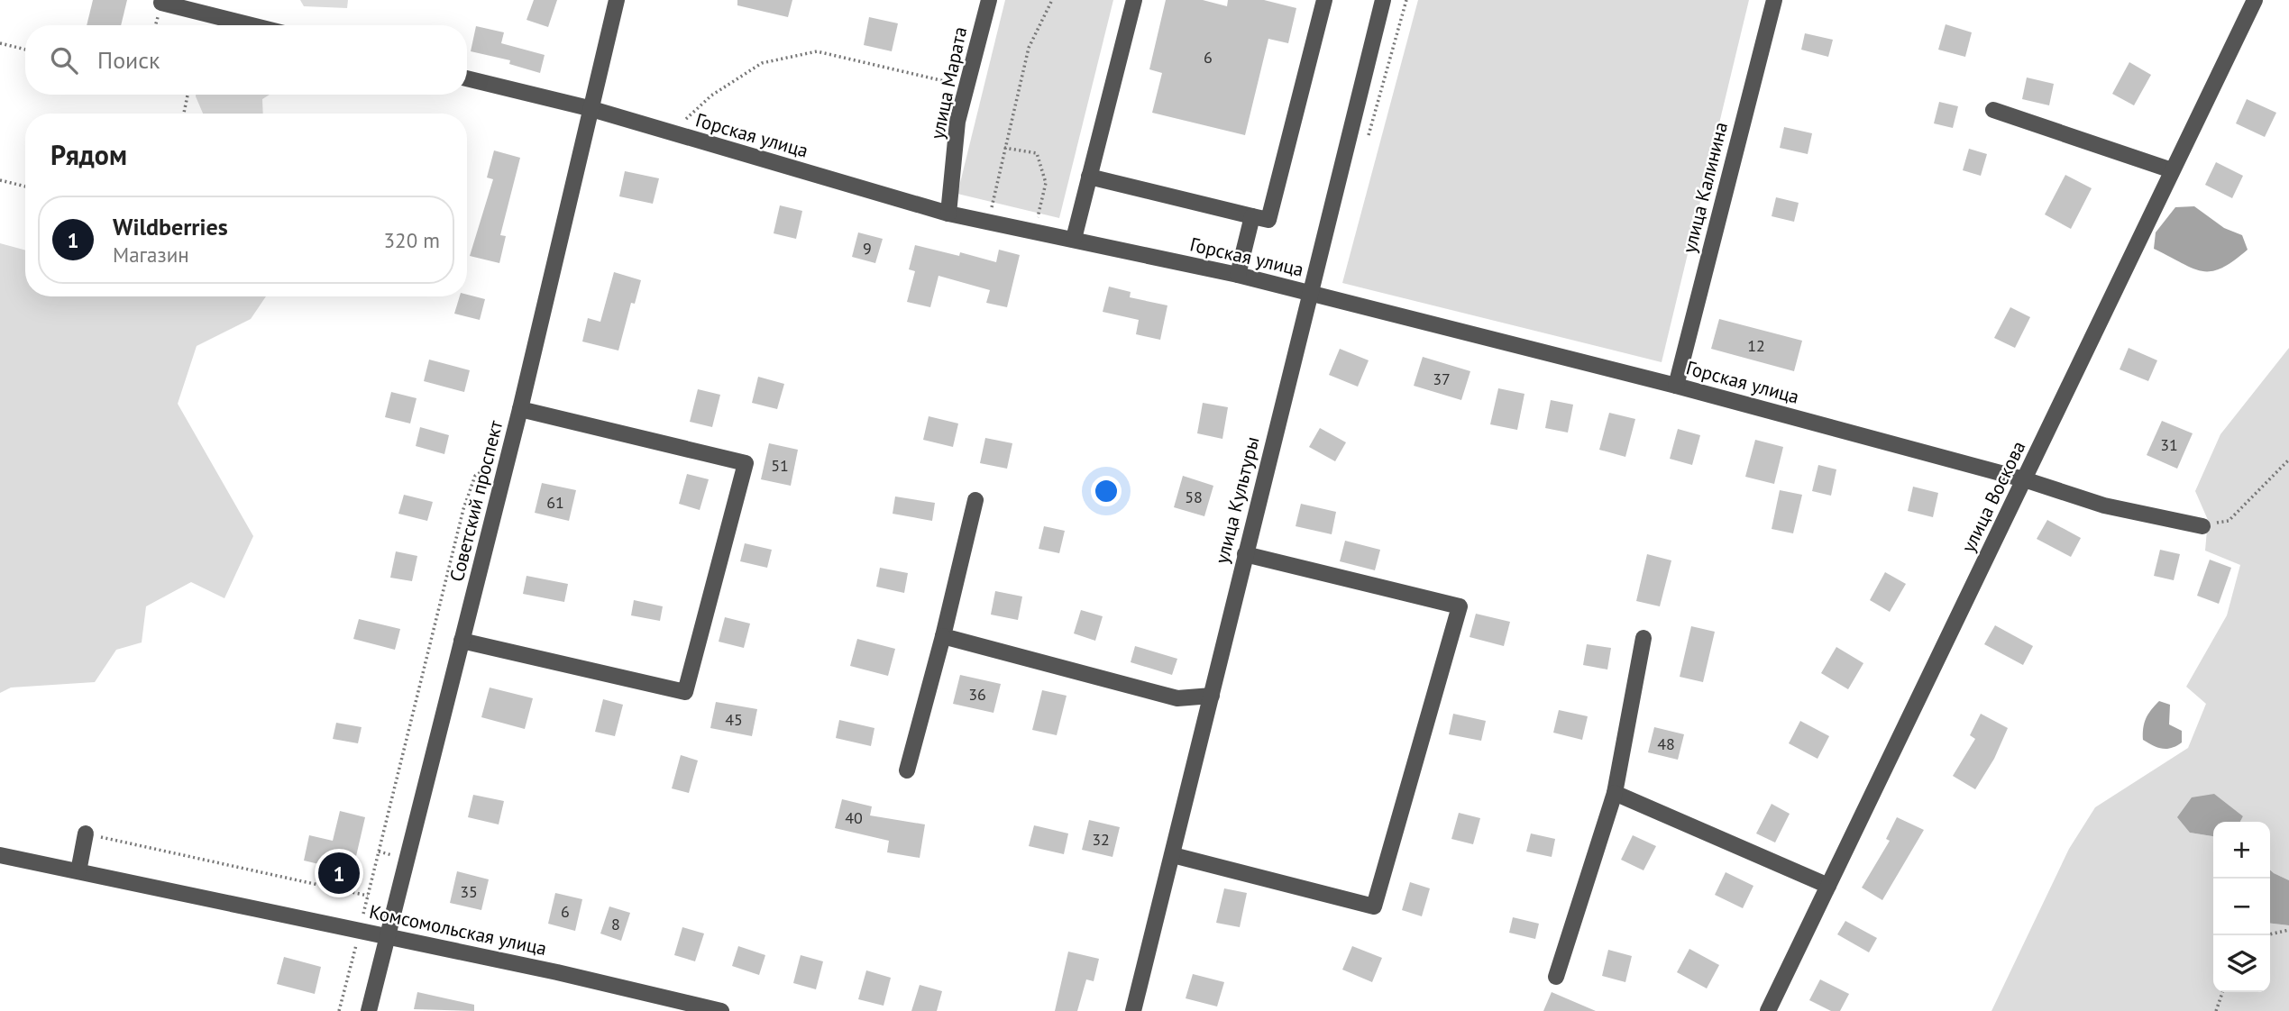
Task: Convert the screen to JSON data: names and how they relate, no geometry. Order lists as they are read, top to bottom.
{
  "streets": {
    "street": [
      "улица Марата",
      "Горская улица",
      "улица Калинина",
      "улица Воскова",
      "улица Культуры",
      "Советский проспект",
      "Комсомольская улица"
    ]
  },
  "crossings": [
    ["улица Марата", "Горская улица"],
    ["Горская улица", "улица Калинина"],
    ["Горская улица", "улица Воскова"],
    ["Горская улица", "улица Культуры"],
    ["Горская улица", "Советский проспект"],
    ["Советский проспект", "Комсомольская улица"]
  ],
  "house_numbers": [
    "6",
    "9",
    "12",
    "37",
    "31",
    "51",
    "58",
    "61",
    "36",
    "45",
    "48",
    "40",
    "32",
    "35",
    "6",
    "8"
  ],
  "page": {
    "search": "Поиск",
    "heading": "Рядом",
    "list": [
      {
        "mark": "1",
        "name": "Wildberries",
        "note": "Магазин",
        "value": "320 m"
      }
    ],
    "map_buttons": ["+", "−"],
    "pins": "1"
  }
}
